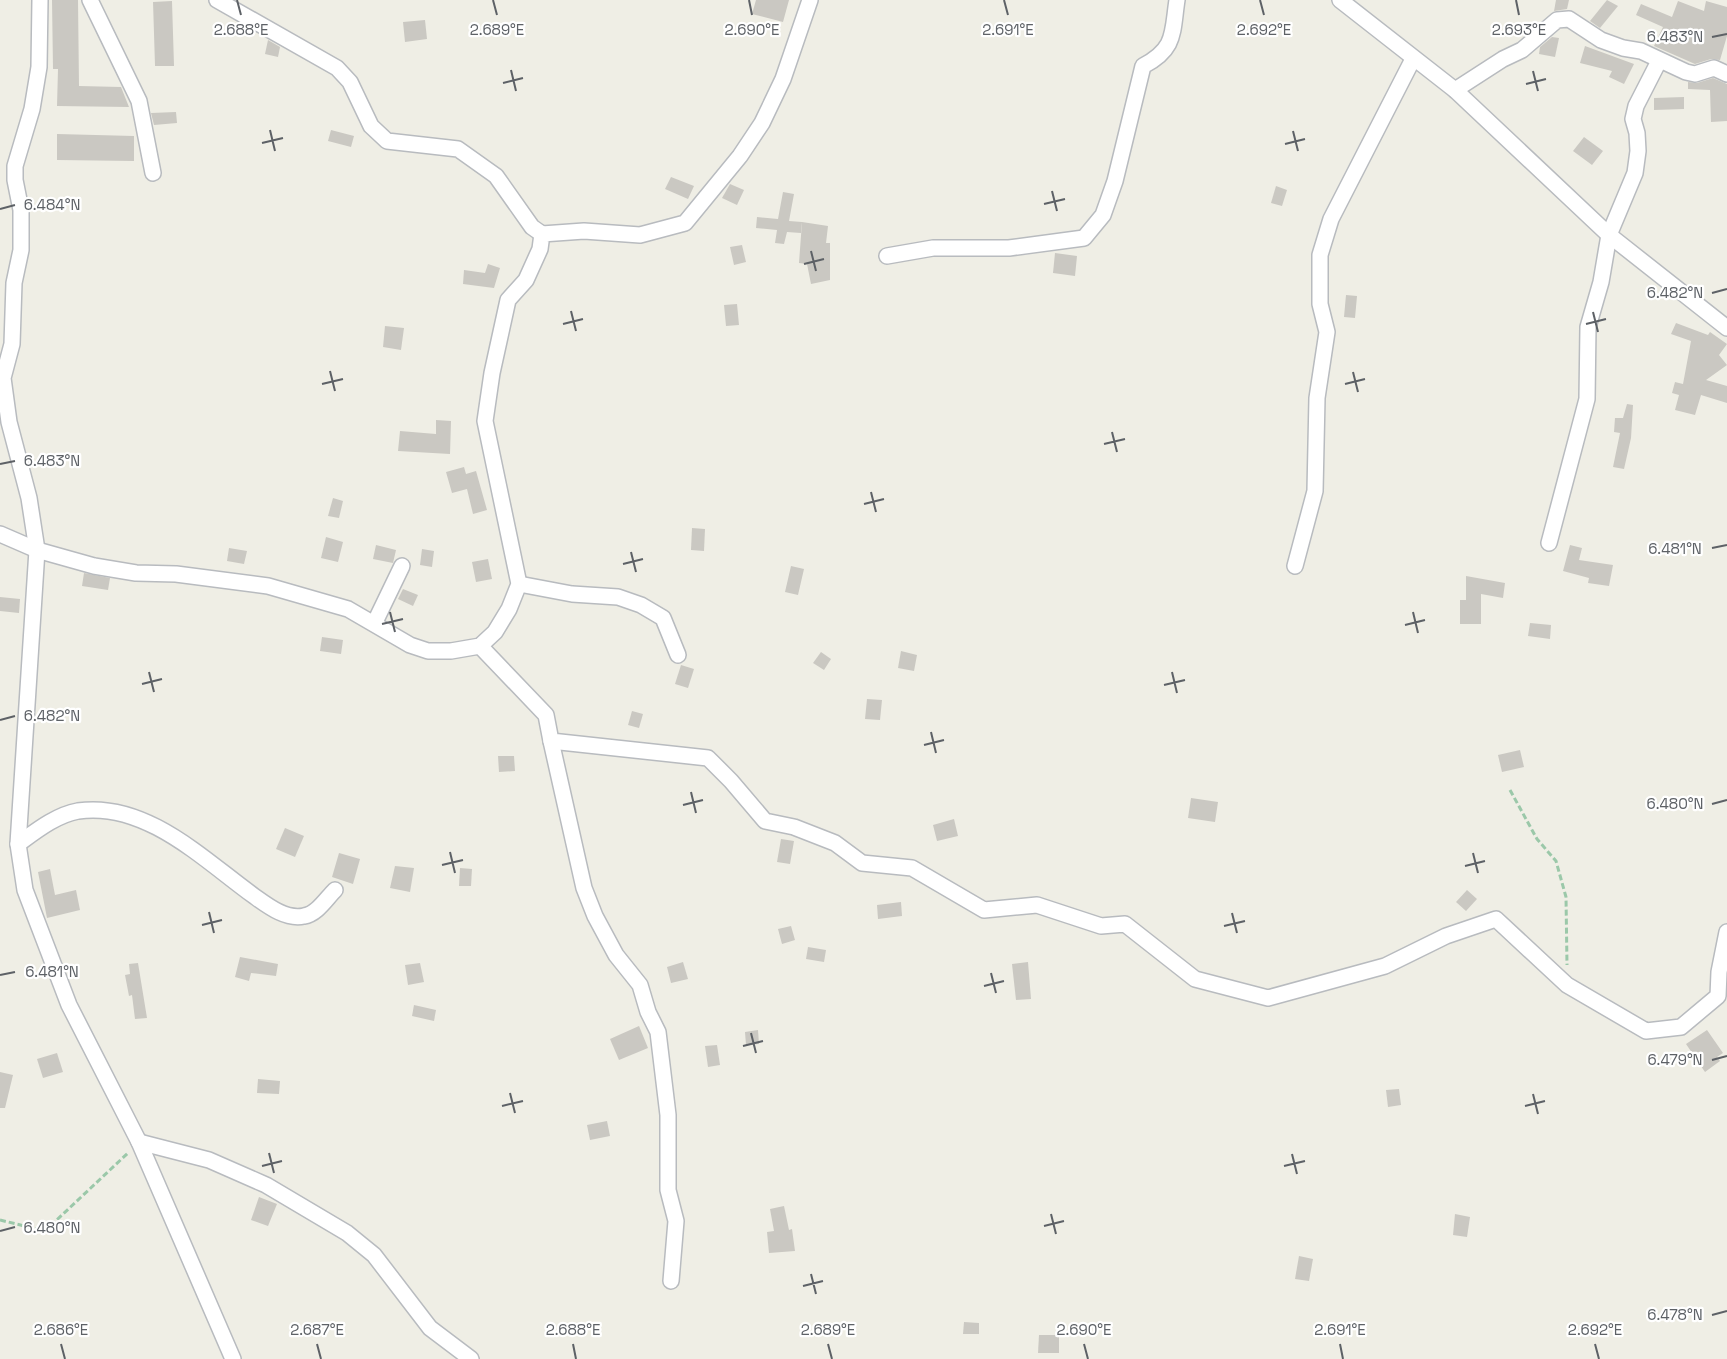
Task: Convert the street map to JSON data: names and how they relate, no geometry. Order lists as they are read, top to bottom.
{
  "coordinates": [
    "2.688°E",
    "2.689°E",
    "2.690°E",
    "2.691°E",
    "2.692°E",
    "2.693°E",
    "6.483°N",
    "6.484°N",
    "6.482°N",
    "6.481°N",
    "6.480°N",
    "6.479°N",
    "6.478°N",
    "2.686°E",
    "2.687°E"
  ]
}
